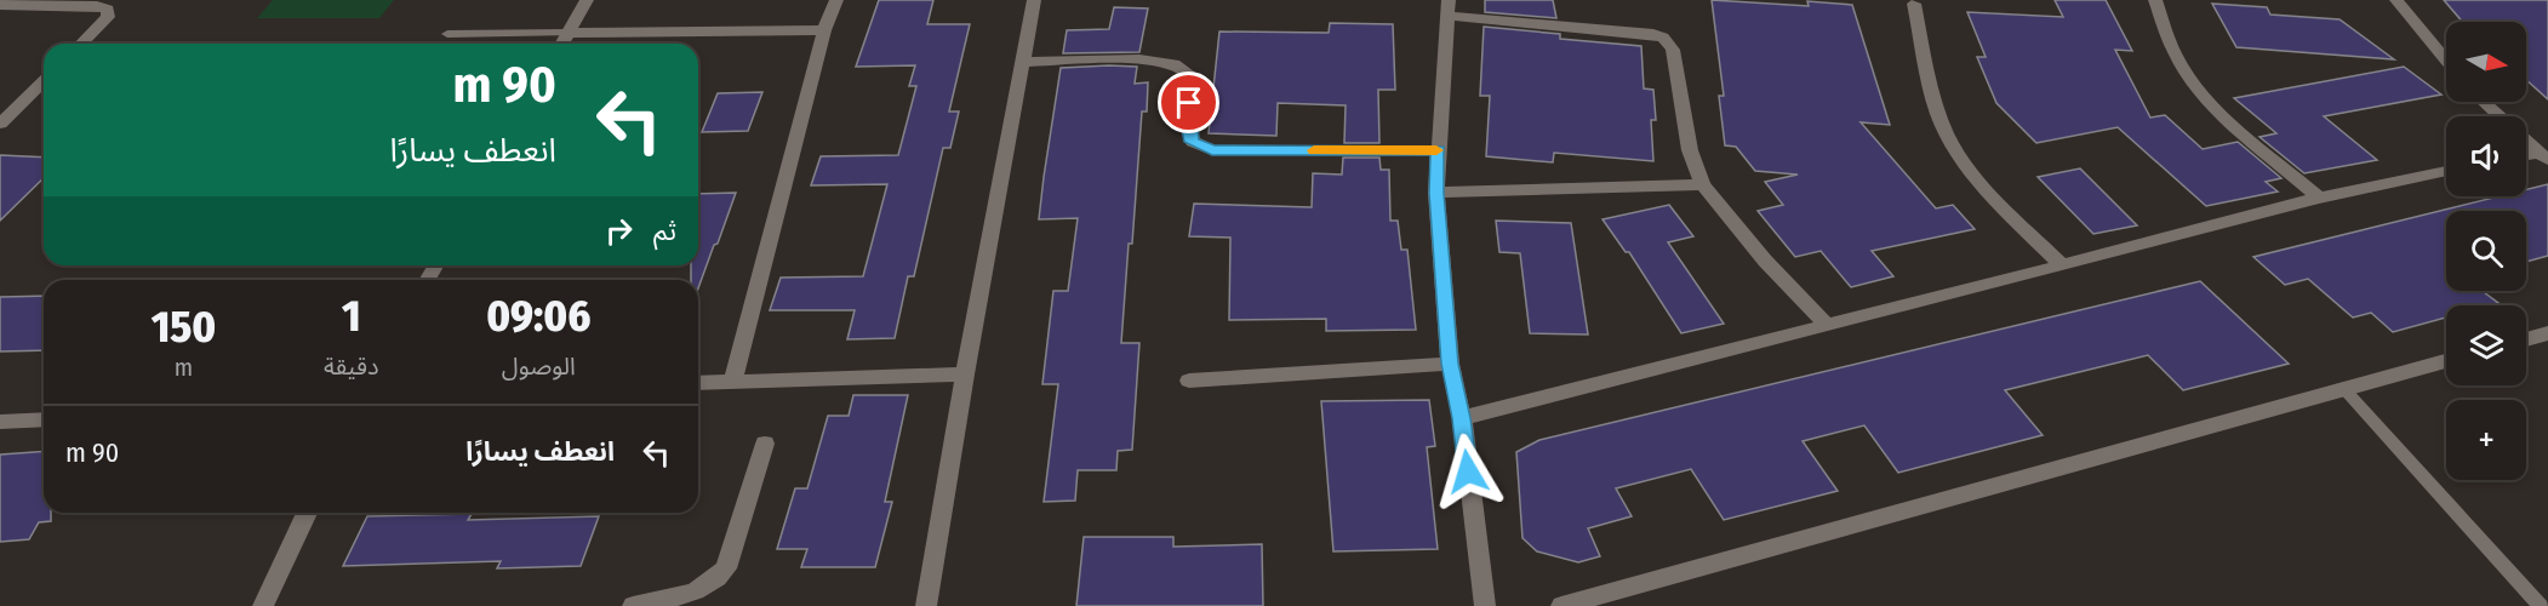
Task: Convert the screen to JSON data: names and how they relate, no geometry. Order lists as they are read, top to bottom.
{
  "north": "right",
  "page": {
    "map_buttons": "+",
    "turn": ["90 m", "انعطف يسارًا"],
    "then": "ثم",
    "eta": [
      "09:06",
      "الوصول",
      "1",
      "دقيقة",
      "150",
      "m"
    ],
    "list": [
      {
        "name": "انعطف يسارًا",
        "value": "90 m"
      }
    ]
  }
}
